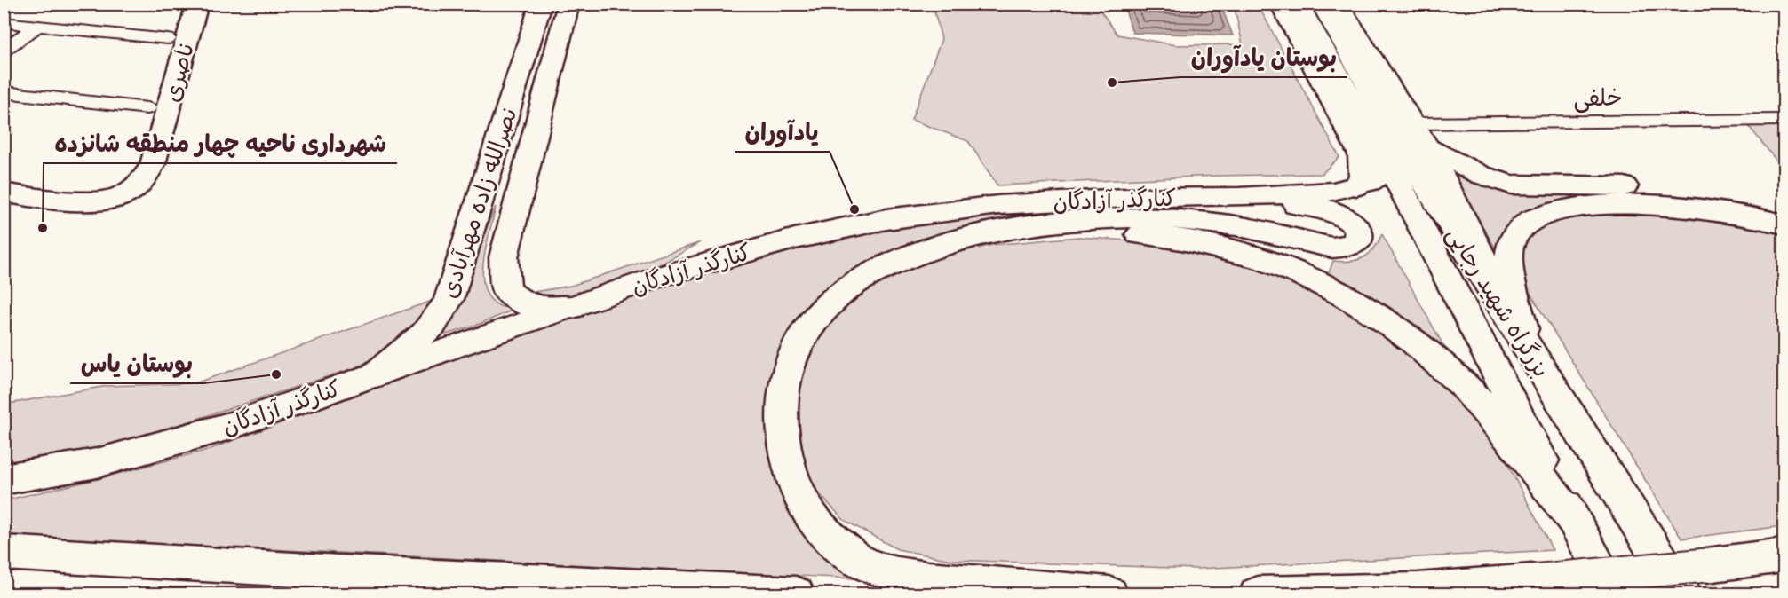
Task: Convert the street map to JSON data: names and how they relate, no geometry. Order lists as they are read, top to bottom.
{
  "streets": {
    "main road": [
      "ناصری",
      "کنارگذر آزادگان",
      "نصرالله زاده مهرآبادی",
      "بزرگراه شهید رجایی"
    ],
    "street": ["خلفی"]
  },
  "crossings": [
    ["کنارگذر آزادگان", "نصرالله زاده مهرآبادی"],
    ["کنارگذر آزادگان", "بزرگراه شهید رجایی"]
  ],
  "places": [
    "بوستان یادآوران",
    "یادآوران",
    "شهرداری ناحیه چهار منطقه شانزده",
    "بوستان یاس"
  ]
}
